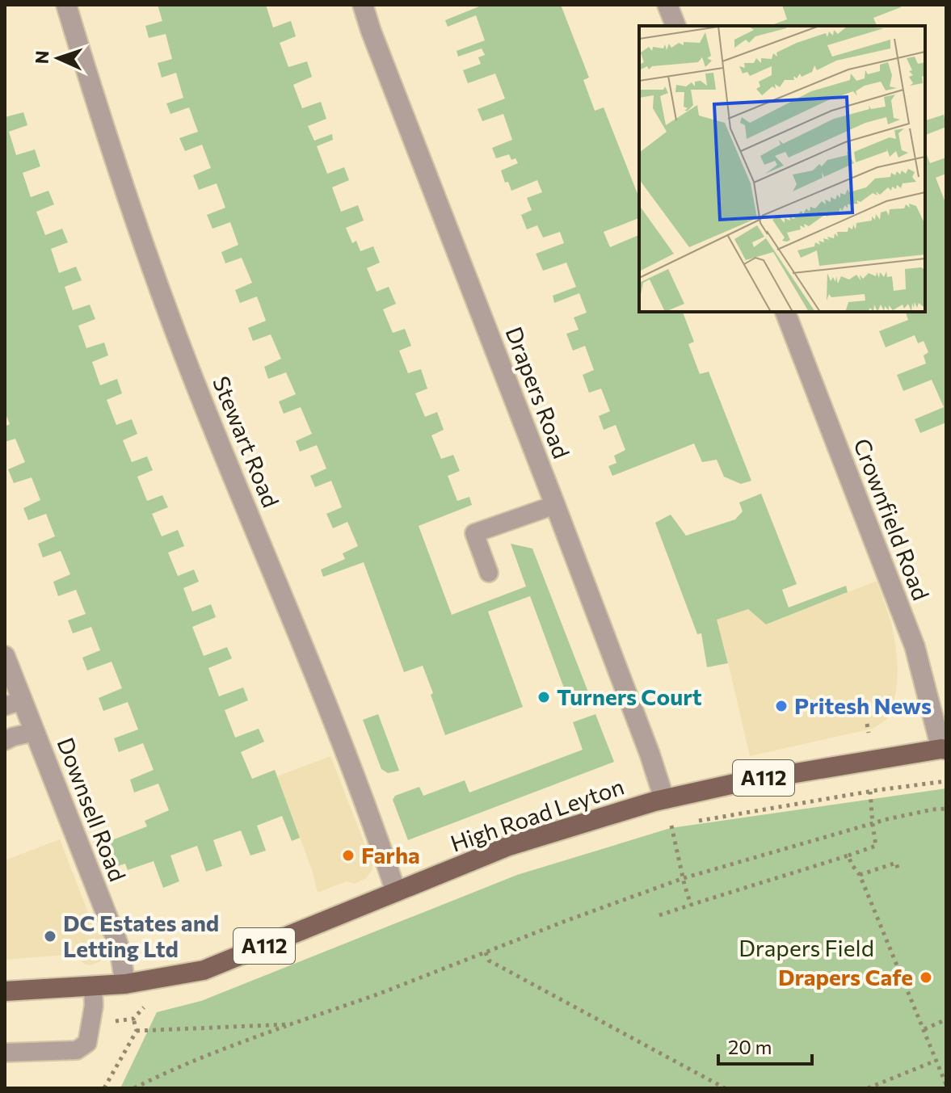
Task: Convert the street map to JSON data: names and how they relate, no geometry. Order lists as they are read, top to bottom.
{
  "streets": {
    "main road": ["A112", "High Road Leyton"],
    "street": [
      "Drapers Road",
      "Stewart Road",
      "Crownfield Road",
      "Downsell Road"
    ]
  },
  "crossings": [
    ["Drapers Road", "High Road Leyton"],
    ["Stewart Road", "High Road Leyton"],
    ["Crownfield Road", "High Road Leyton"],
    ["Downsell Road", "High Road Leyton"]
  ],
  "parks": ["Drapers Field"],
  "places": [
    "Turners Court",
    "Pritesh News",
    "Farha",
    "DC Estates and Letting Ltd",
    "Drapers Cafe"
  ],
  "scale_bar": "20 m",
  "north": "left"
}
